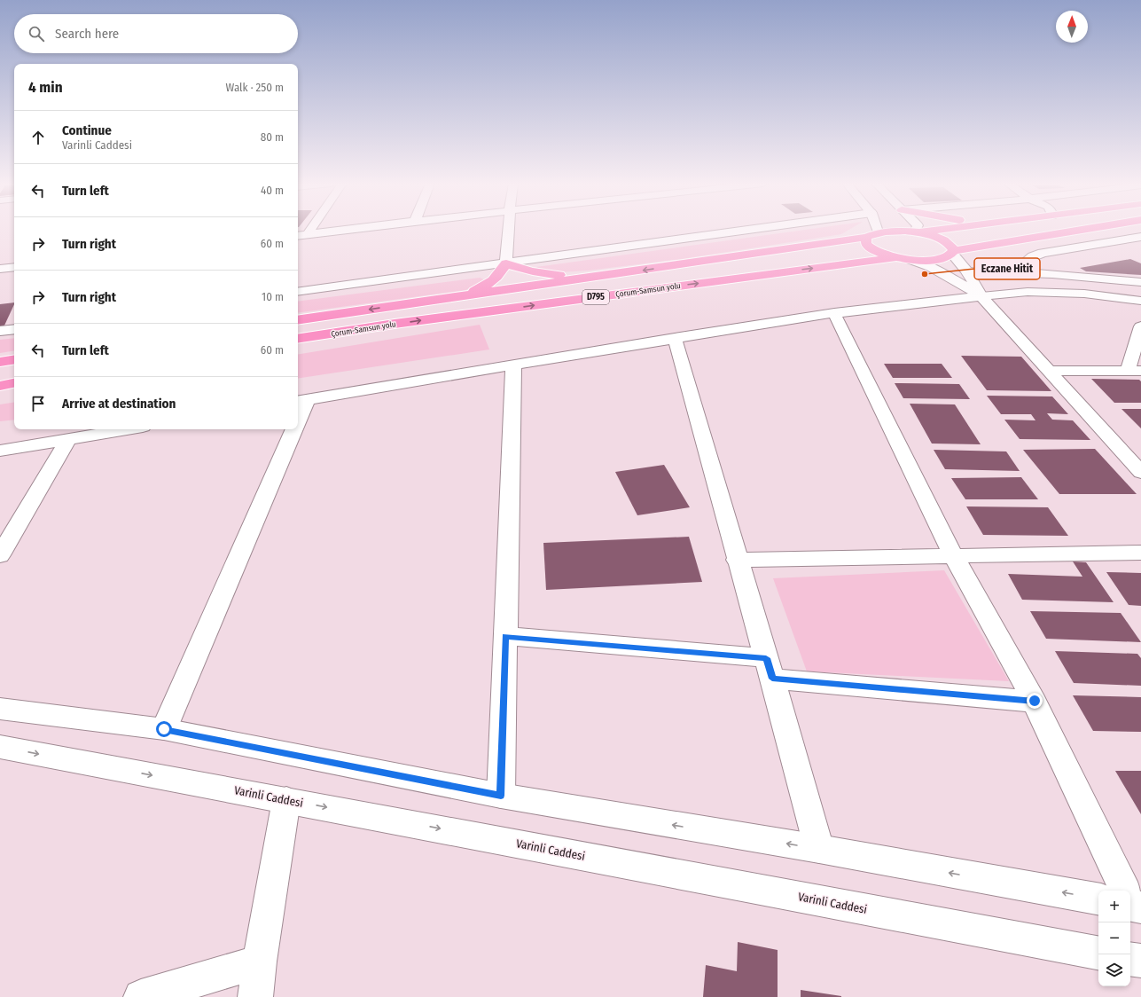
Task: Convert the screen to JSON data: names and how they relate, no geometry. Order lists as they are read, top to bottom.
{
  "streets": {
    "highway": ["Çorum-Samsun yolu", "D795"],
    "street": ["Varinli Caddesi"]
  },
  "places": ["Eczane Hitit"],
  "north": "top",
  "page": {
    "search": "Search here",
    "heading": ["4 min", "Walk · 250 m"],
    "list": [
      ["Continue", "Varinli Caddesi", "80 m"],
      ["Turn left", "40 m"],
      ["Turn right", "60 m"],
      ["Turn right", "10 m"],
      ["Turn left", "60 m"],
      "Arrive at destination"
    ],
    "map_buttons": ["+", "−"]
  }
}
